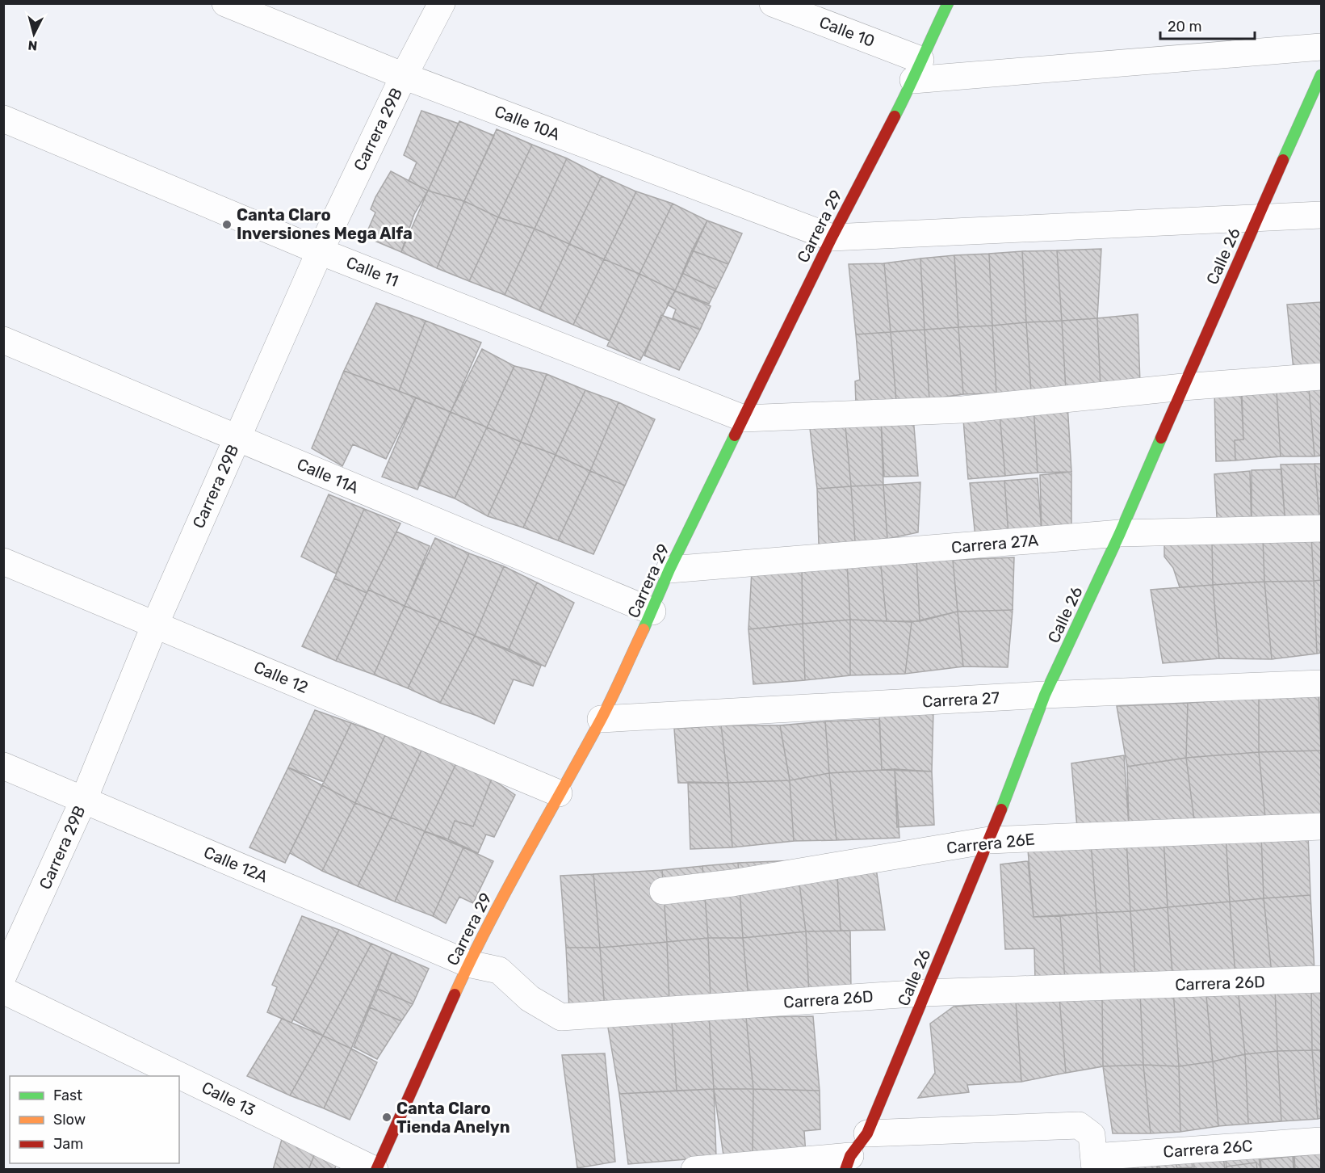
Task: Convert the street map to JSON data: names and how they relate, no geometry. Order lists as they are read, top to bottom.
{
  "streets": {
    "street": [
      "Calle 10",
      "Calle 10A",
      "Carrera 29B",
      "Carrera 29",
      "Calle 26",
      "Calle 11",
      "Calle 11A",
      "Carrera 27A",
      "Calle 12",
      "Carrera 27",
      "Carrera 26E",
      "Calle 12A",
      "Carrera 26D",
      "Calle 13",
      "Carrera 26C"
    ]
  },
  "crossings": [
    ["Calle 10", "Carrera 29"],
    ["Calle 10A", "Carrera 29B"],
    ["Calle 10A", "Carrera 29"],
    ["Carrera 29B", "Calle 11"],
    ["Carrera 29B", "Calle 11A"],
    ["Carrera 29B", "Calle 12"],
    ["Carrera 29B", "Calle 12A"],
    ["Carrera 29", "Calle 11"],
    ["Carrera 29", "Calle 11A"],
    ["Carrera 29", "Carrera 27A"],
    ["Carrera 29", "Calle 12"],
    ["Carrera 29", "Carrera 27"],
    ["Carrera 29", "Calle 12A"],
    ["Carrera 29", "Carrera 26D"],
    ["Carrera 29", "Calle 13"],
    ["Calle 26", "Carrera 27A"],
    ["Calle 26", "Carrera 27"],
    ["Calle 26", "Carrera 26E"],
    ["Calle 26", "Carrera 26D"],
    ["Calle 12A", "Carrera 26D"]
  ],
  "places": ["Canta Claro Inversiones Mega Alfa", "Canta Claro Tienda Anelyn"],
  "legend": ["Fast", "Slow", "Jam"],
  "scale_bar": "20 m",
  "north": "bottom"
}
